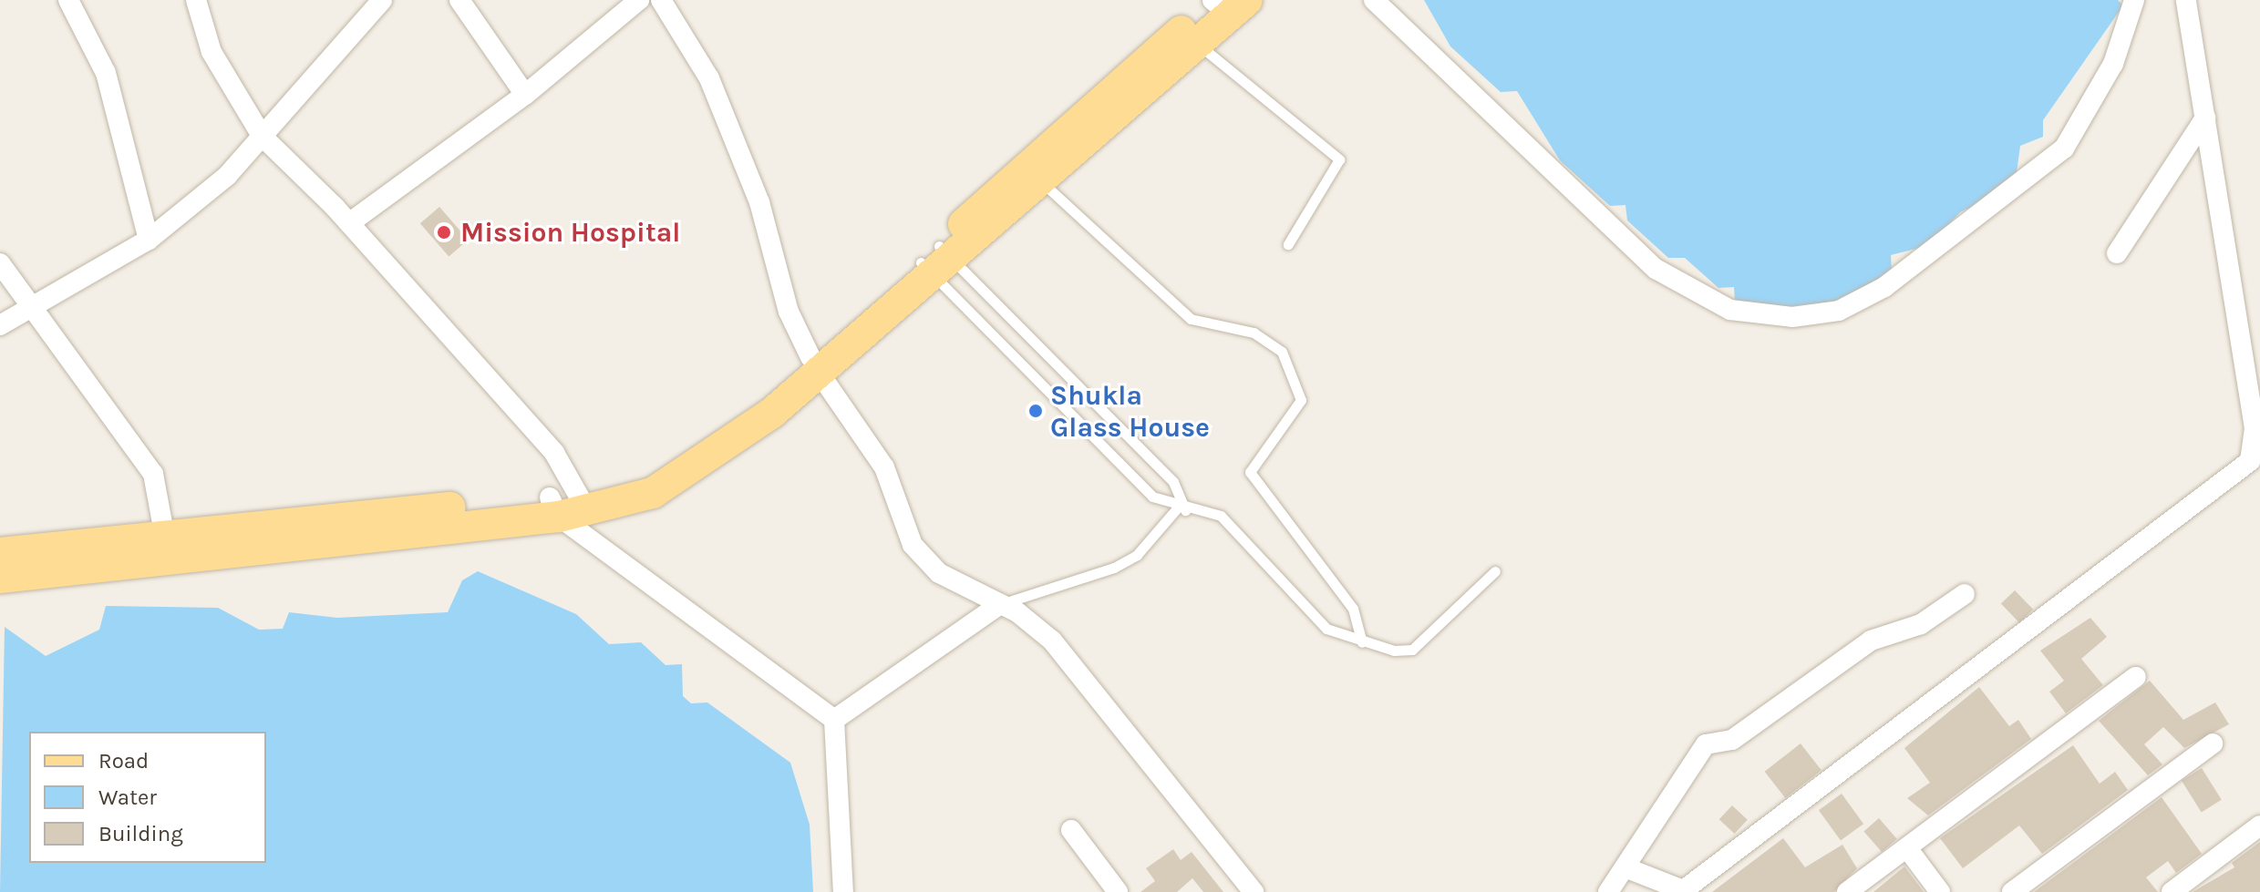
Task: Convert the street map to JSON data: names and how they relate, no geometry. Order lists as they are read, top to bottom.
{
  "places": ["Mission Hospital", "Shukla Glass House"],
  "legend": ["Road", "Water", "Building"]
}
